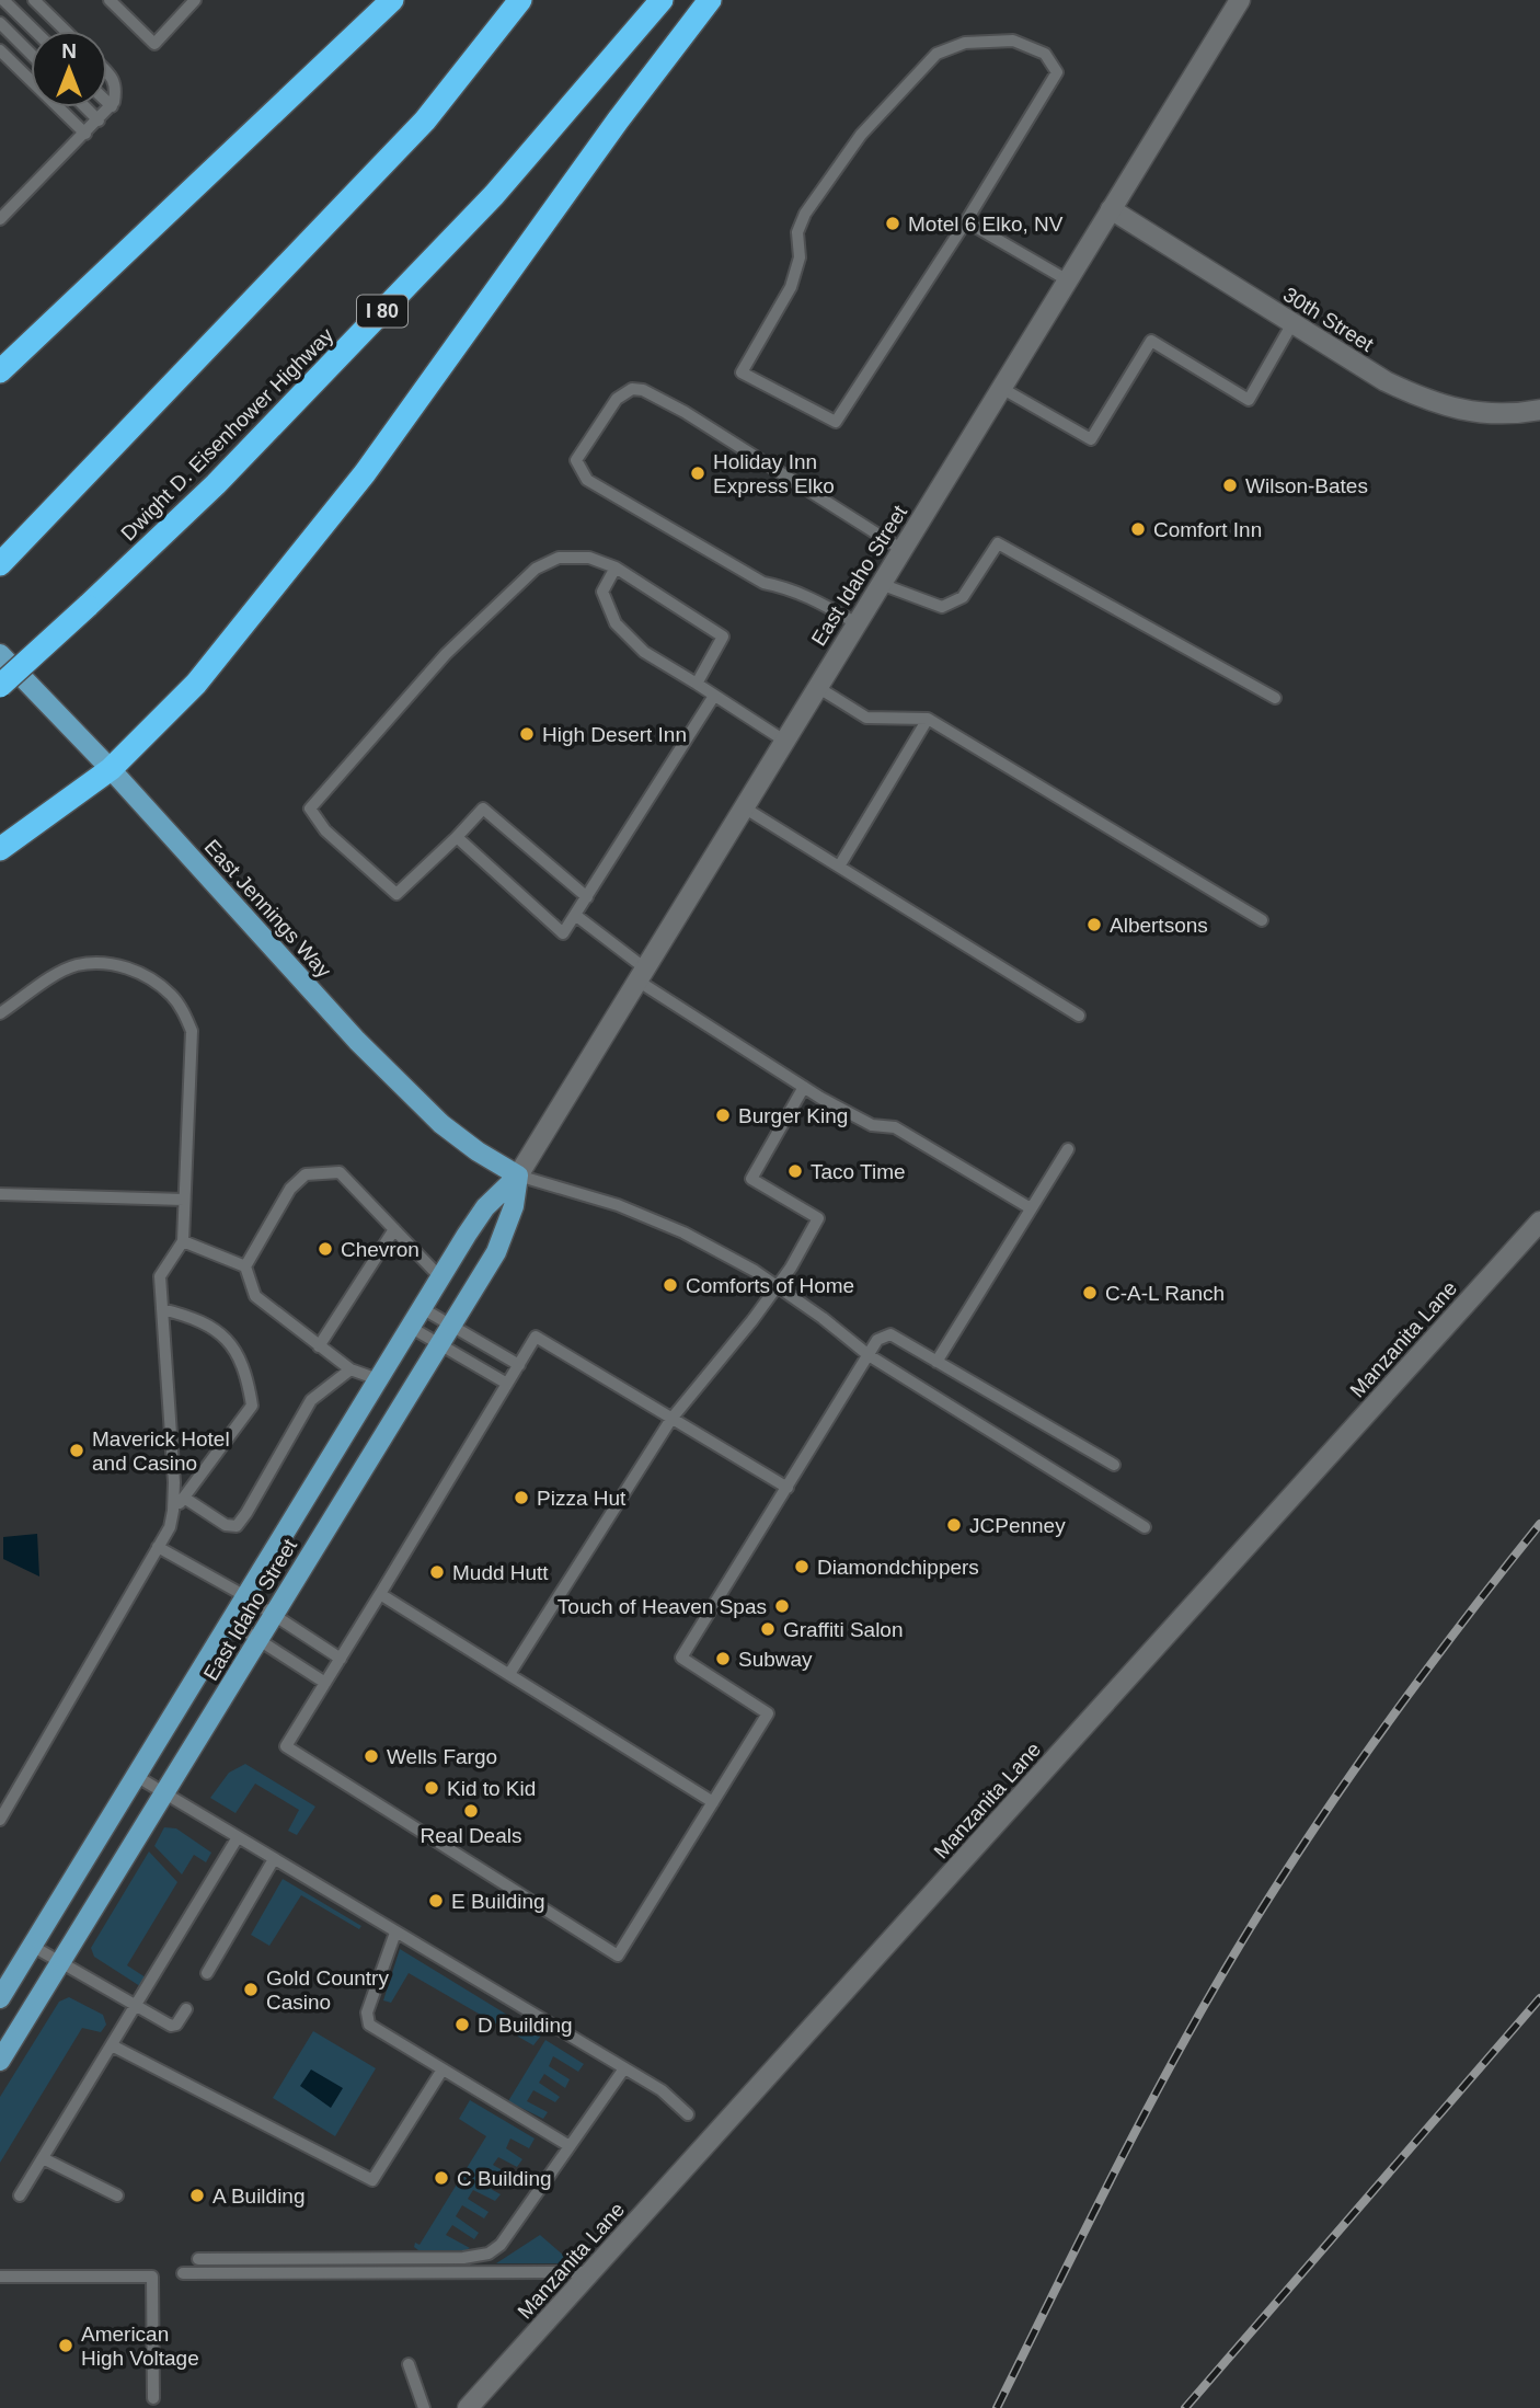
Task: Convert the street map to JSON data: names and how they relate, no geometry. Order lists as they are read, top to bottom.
{
  "streets": {
    "highway": ["I 80", "Dwight D. Eisenhower Highway"],
    "main road": ["East Idaho Street", "East Jennings Way"],
    "street": ["30th Street", "Manzanita Lane"]
  },
  "crossings": [
    ["30th Street", "East Idaho Street"],
    ["East Idaho Street", "East Jennings Way"]
  ],
  "places": [
    "Motel 6 Elko, NV",
    "Holiday Inn Express Elko",
    "Wilson-Bates",
    "Comfort Inn",
    "High Desert Inn",
    "Albertsons",
    "Burger King",
    "Taco Time",
    "Chevron",
    "Comforts of Home",
    "C-A-L Ranch",
    "Maverick Hotel and Casino",
    "Pizza Hut",
    "JCPenney",
    "Diamondchippers",
    "Mudd Hutt",
    "Touch of Heaven Spas",
    "Graffiti Salon",
    "Subway",
    "Wells Fargo",
    "Kid to Kid",
    "Real Deals",
    "E Building",
    "Gold Country Casino",
    "D Building",
    "C Building",
    "A Building",
    "American High Voltage"
  ],
  "north": "top"
}
